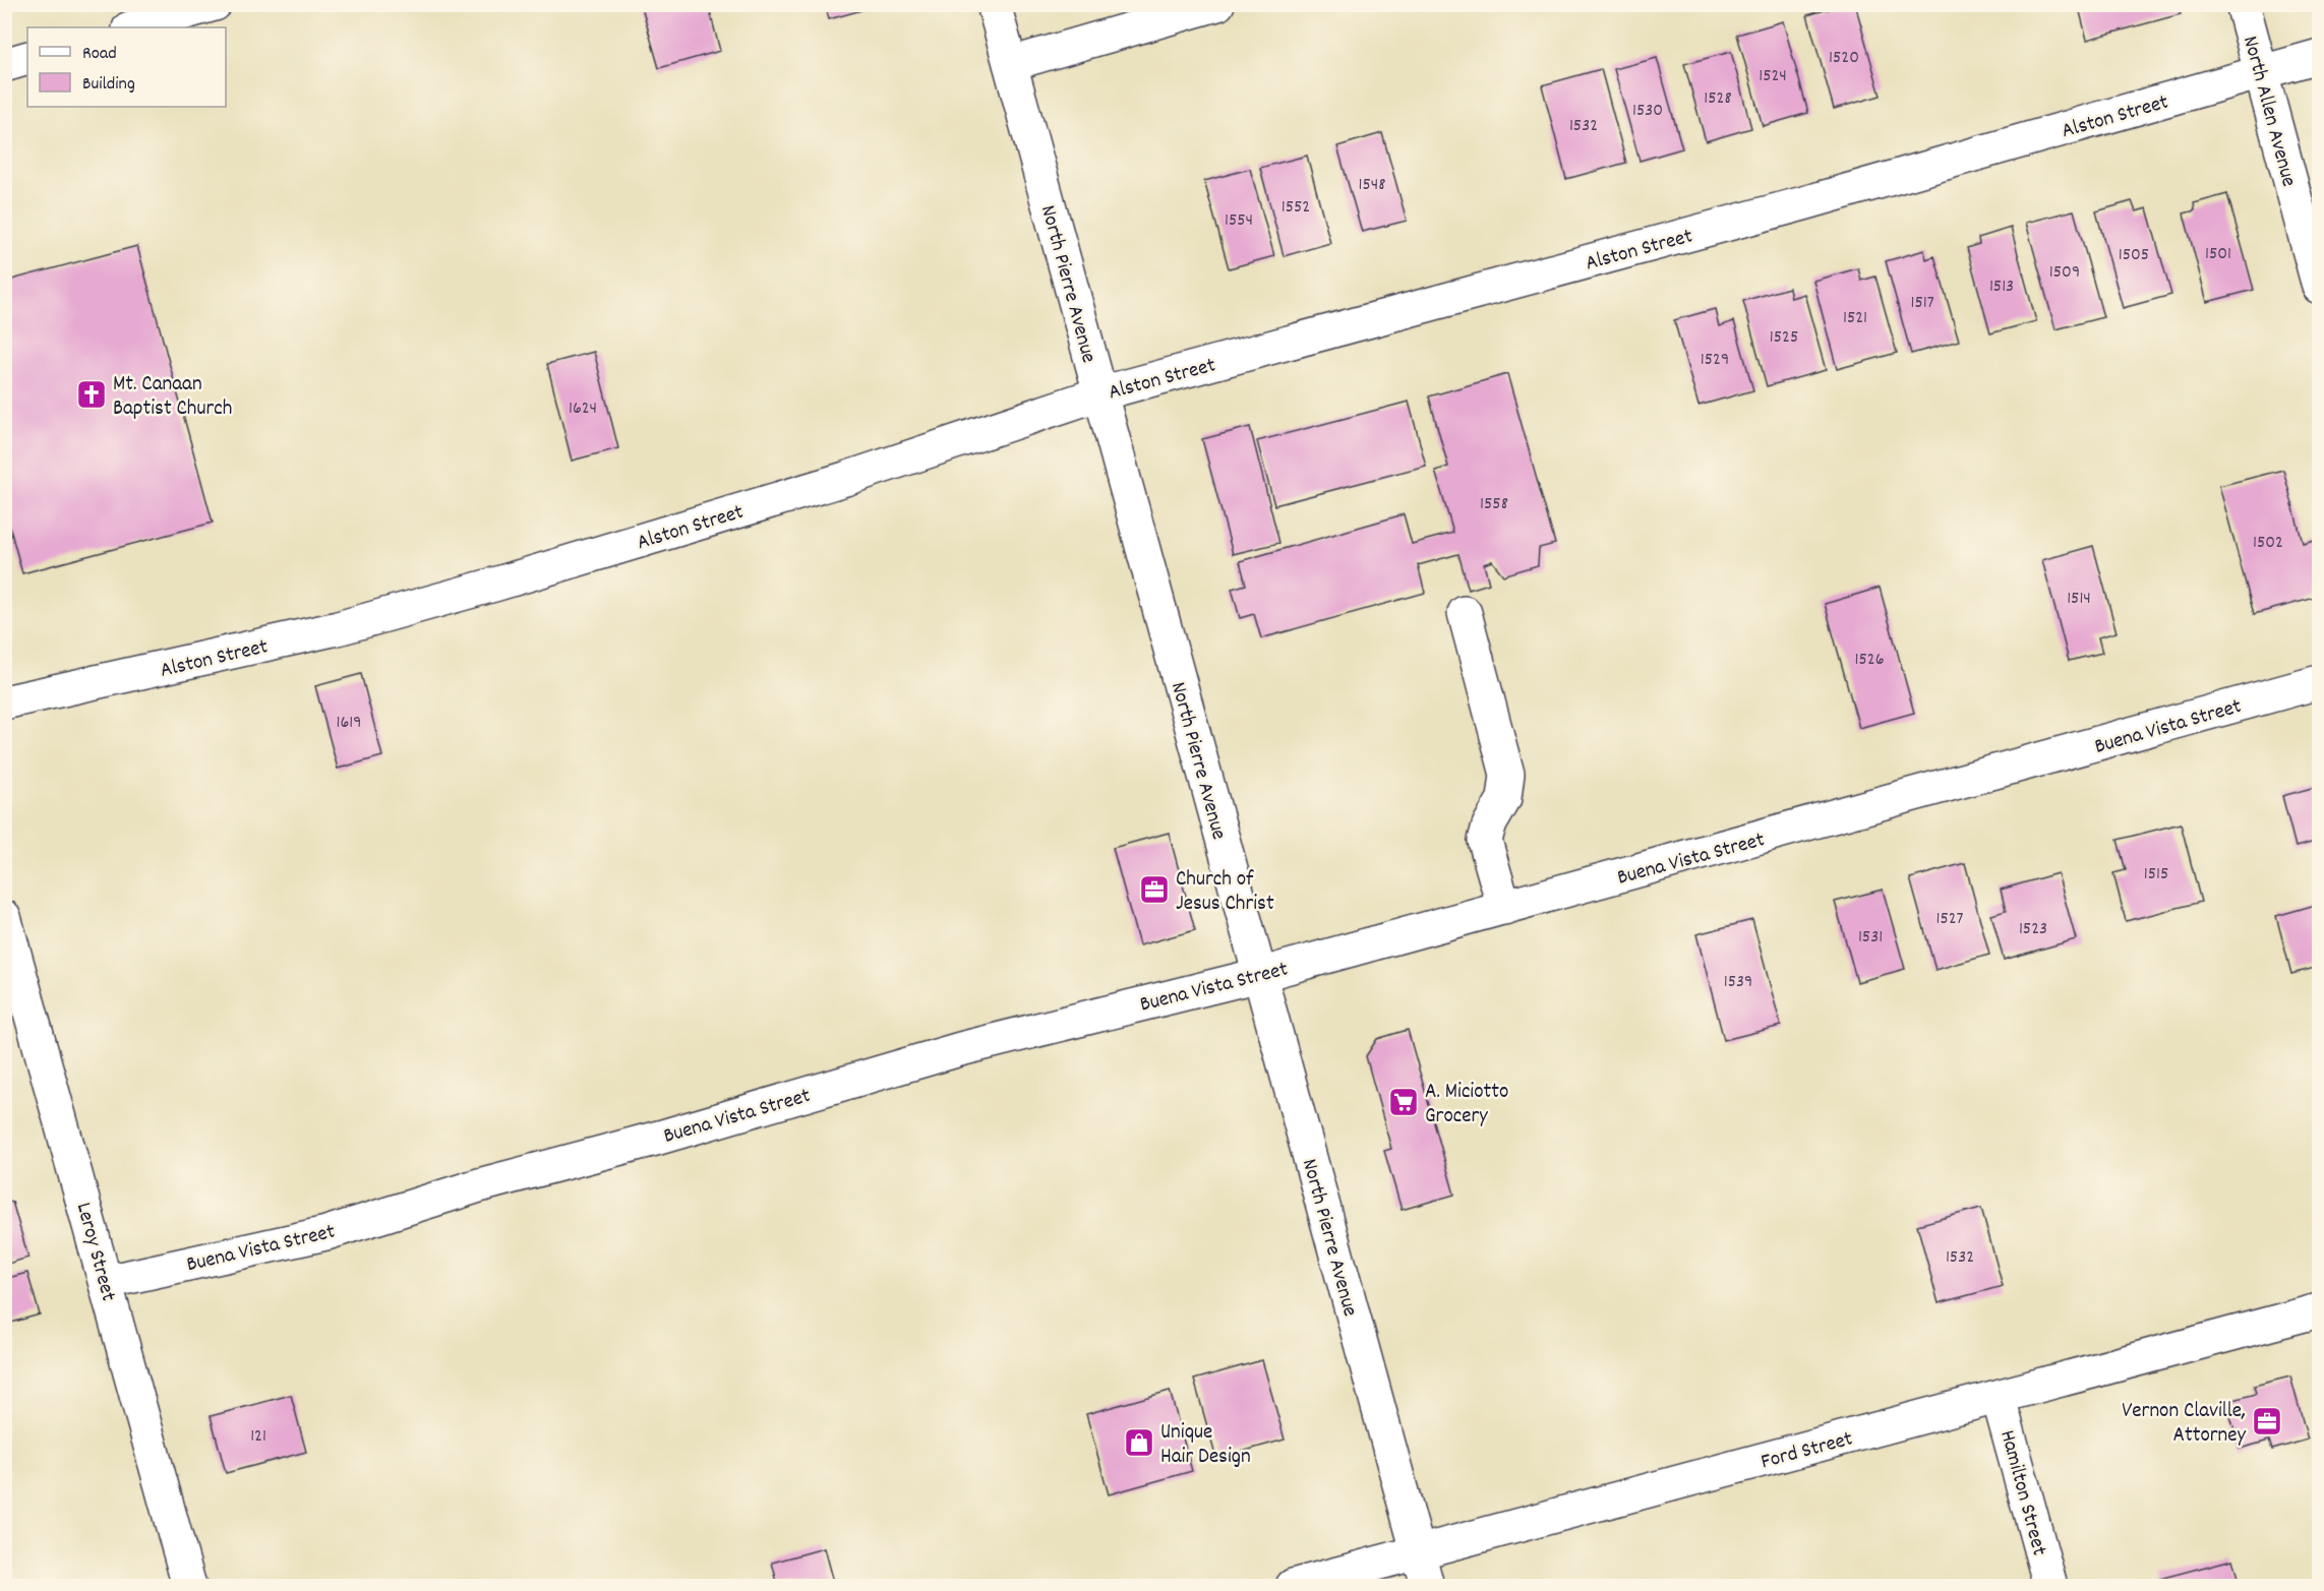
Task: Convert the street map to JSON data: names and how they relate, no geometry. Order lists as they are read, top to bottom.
{
  "streets": {
    "street": [
      "North Allen Avenue",
      "Alston Street",
      "North Pierre Avenue",
      "Buena Vista Street",
      "Leroy Street",
      "Ford Street",
      "Hamilton Street"
    ]
  },
  "crossings": [
    ["North Allen Avenue", "Alston Street"],
    ["Alston Street", "North Pierre Avenue"],
    ["North Pierre Avenue", "Buena Vista Street"],
    ["North Pierre Avenue", "Ford Street"],
    ["Buena Vista Street", "Leroy Street"],
    ["Ford Street", "Hamilton Street"]
  ],
  "places": {
    "church": ["Mt. Canaan Baptist Church"],
    "office": ["Church of Jesus Christ", "Vernon Claville, Attorney"],
    "supermarket": ["A. Miciotto Grocery"],
    "shop": ["Unique Hair Design"]
  },
  "house_numbers": [
    "1520",
    "1524",
    "1528",
    "1530",
    "1532",
    "1548",
    "1552",
    "1554",
    "1501",
    "1505",
    "1509",
    "1513",
    "1517",
    "1521",
    "1525",
    "1529",
    "1624",
    "1558",
    "1502",
    "1514",
    "1526",
    "1619",
    "1515",
    "1527",
    "1523",
    "1531",
    "1539",
    "1532",
    "121"
  ],
  "legend": ["Road", "Building"]
}
